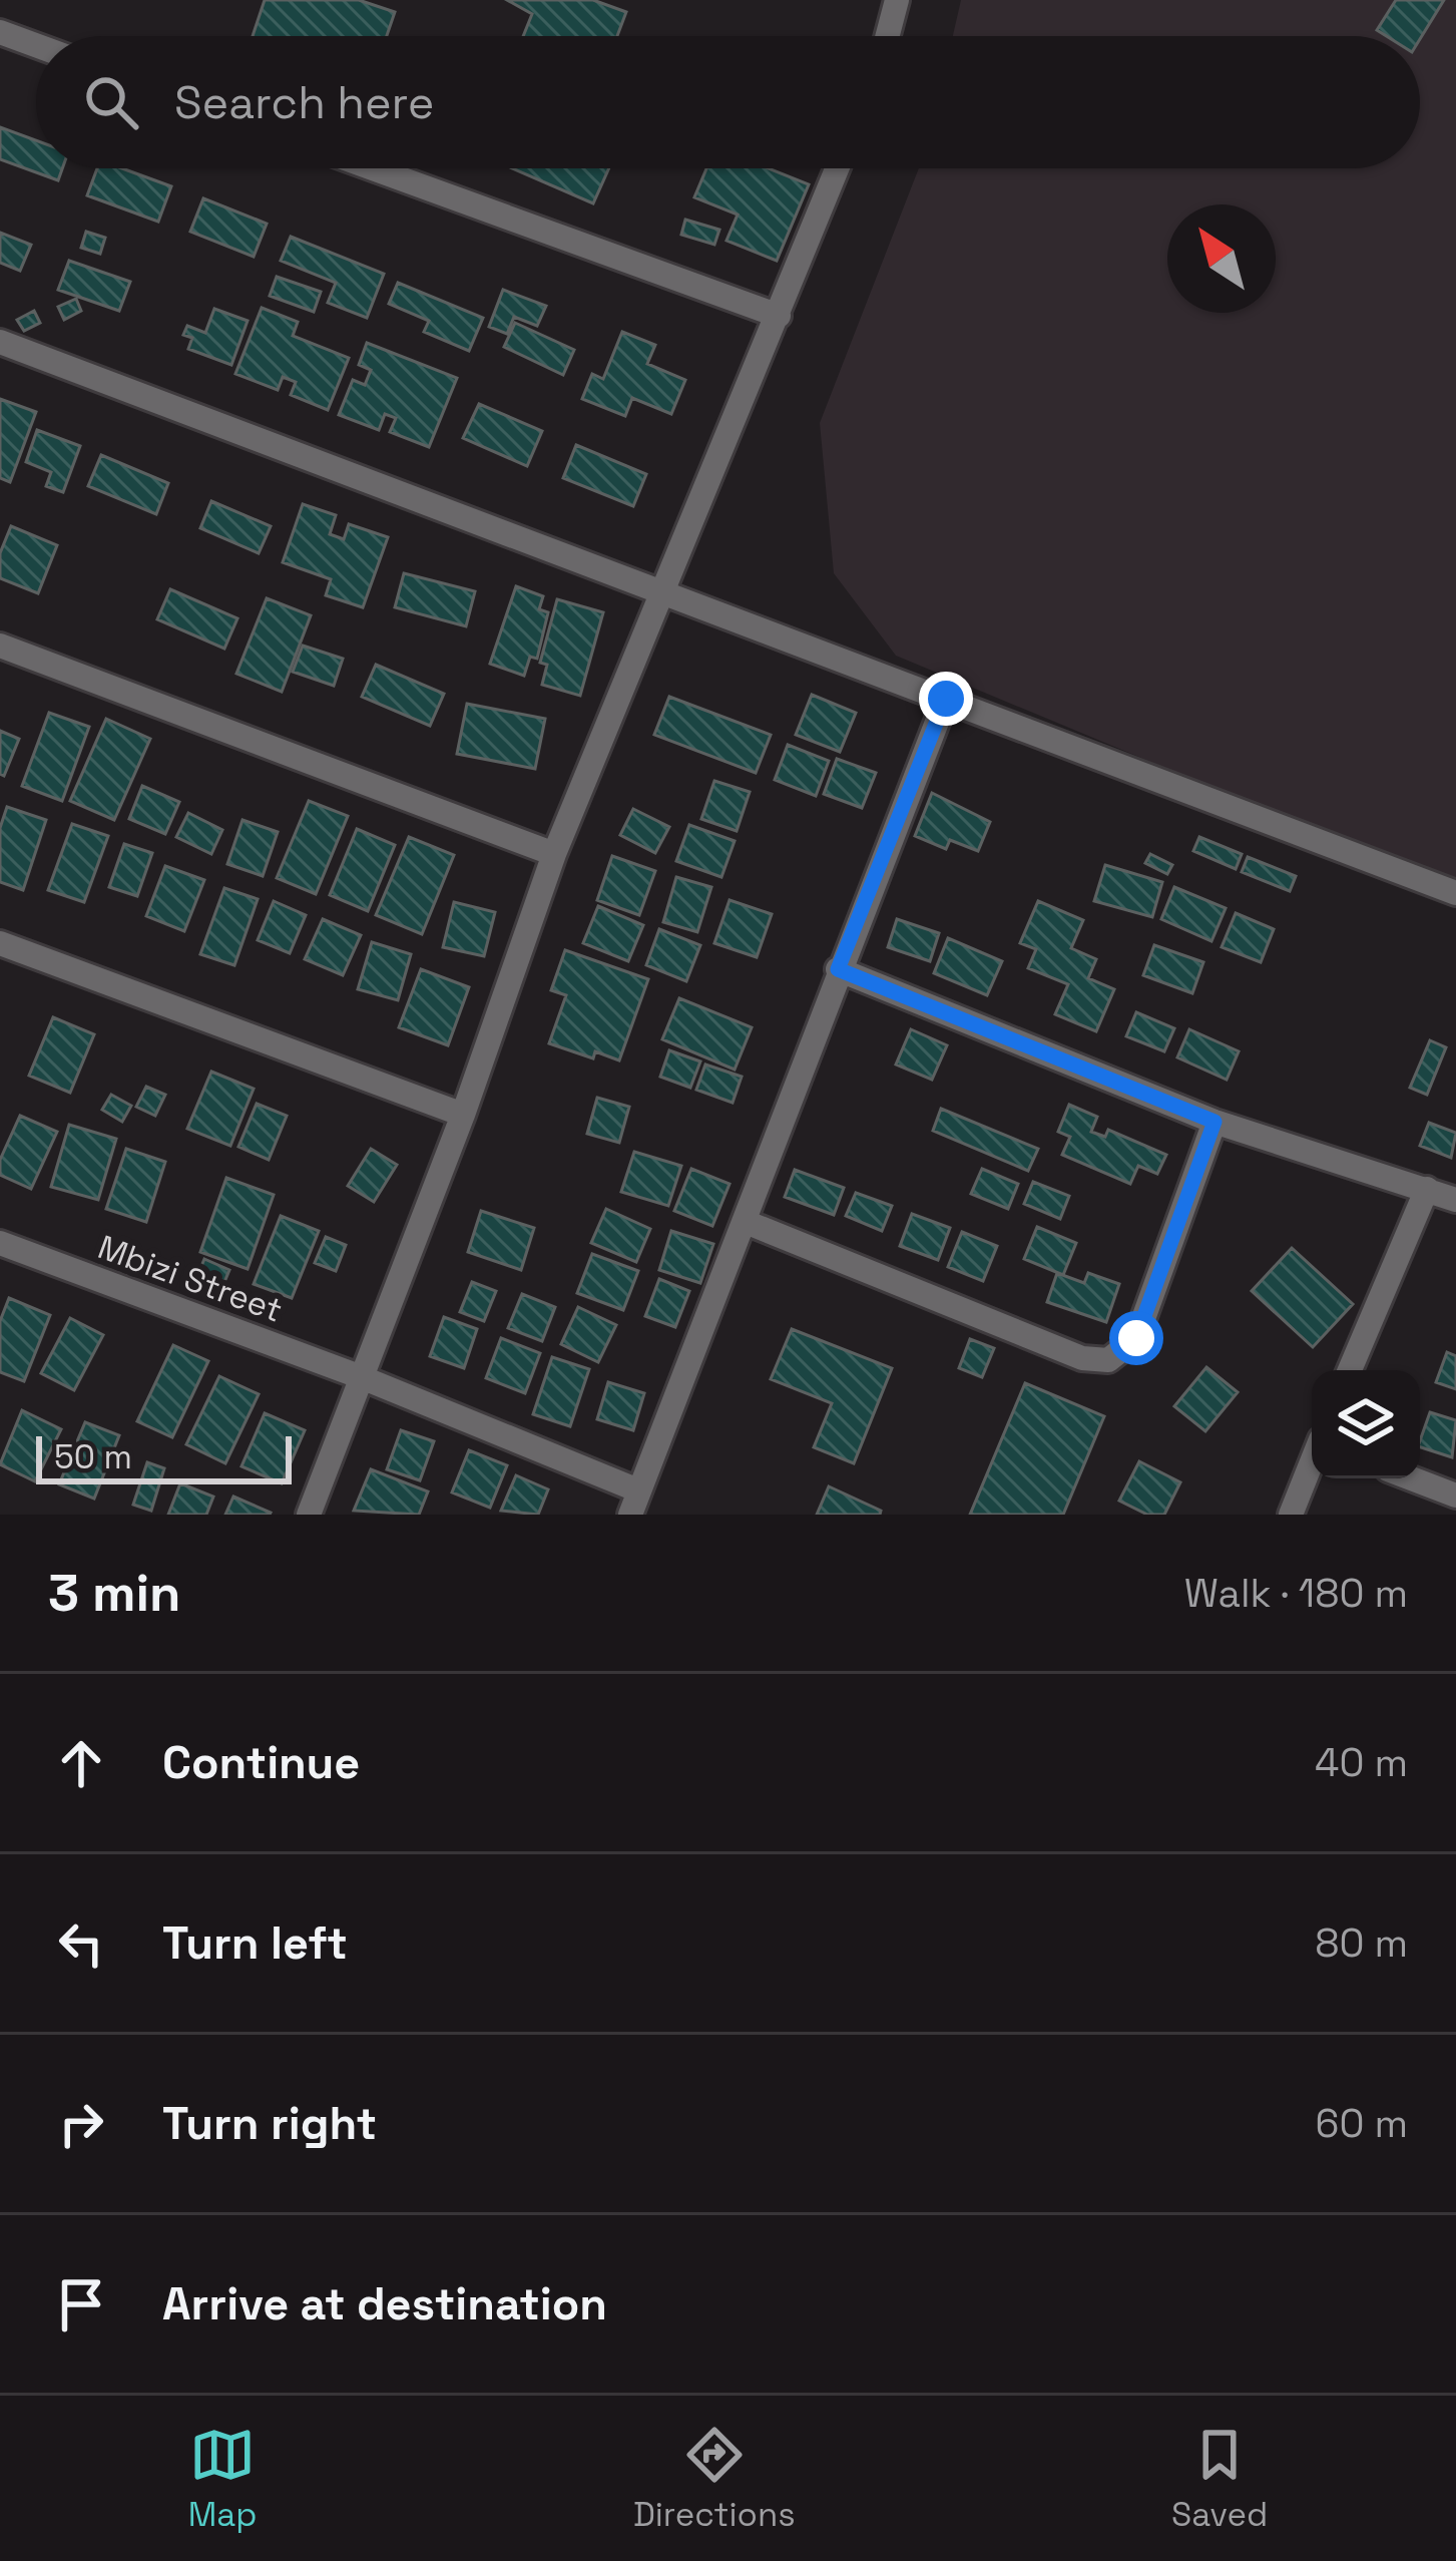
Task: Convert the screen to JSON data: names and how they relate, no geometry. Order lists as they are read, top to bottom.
{
  "streets": {
    "street": ["Mbizi Street"]
  },
  "scale_bar": "50 m",
  "north": "top left",
  "page": {
    "search": "Search here",
    "scale": "50 m",
    "heading": ["3 min", "Walk · 180 m"],
    "list": [
      ["Continue", "40 m"],
      ["Turn left", "80 m"],
      ["Turn right", "60 m"],
      "Arrive at destination"
    ],
    "nav": ["Map", "Directions", "Saved"]
  }
}
